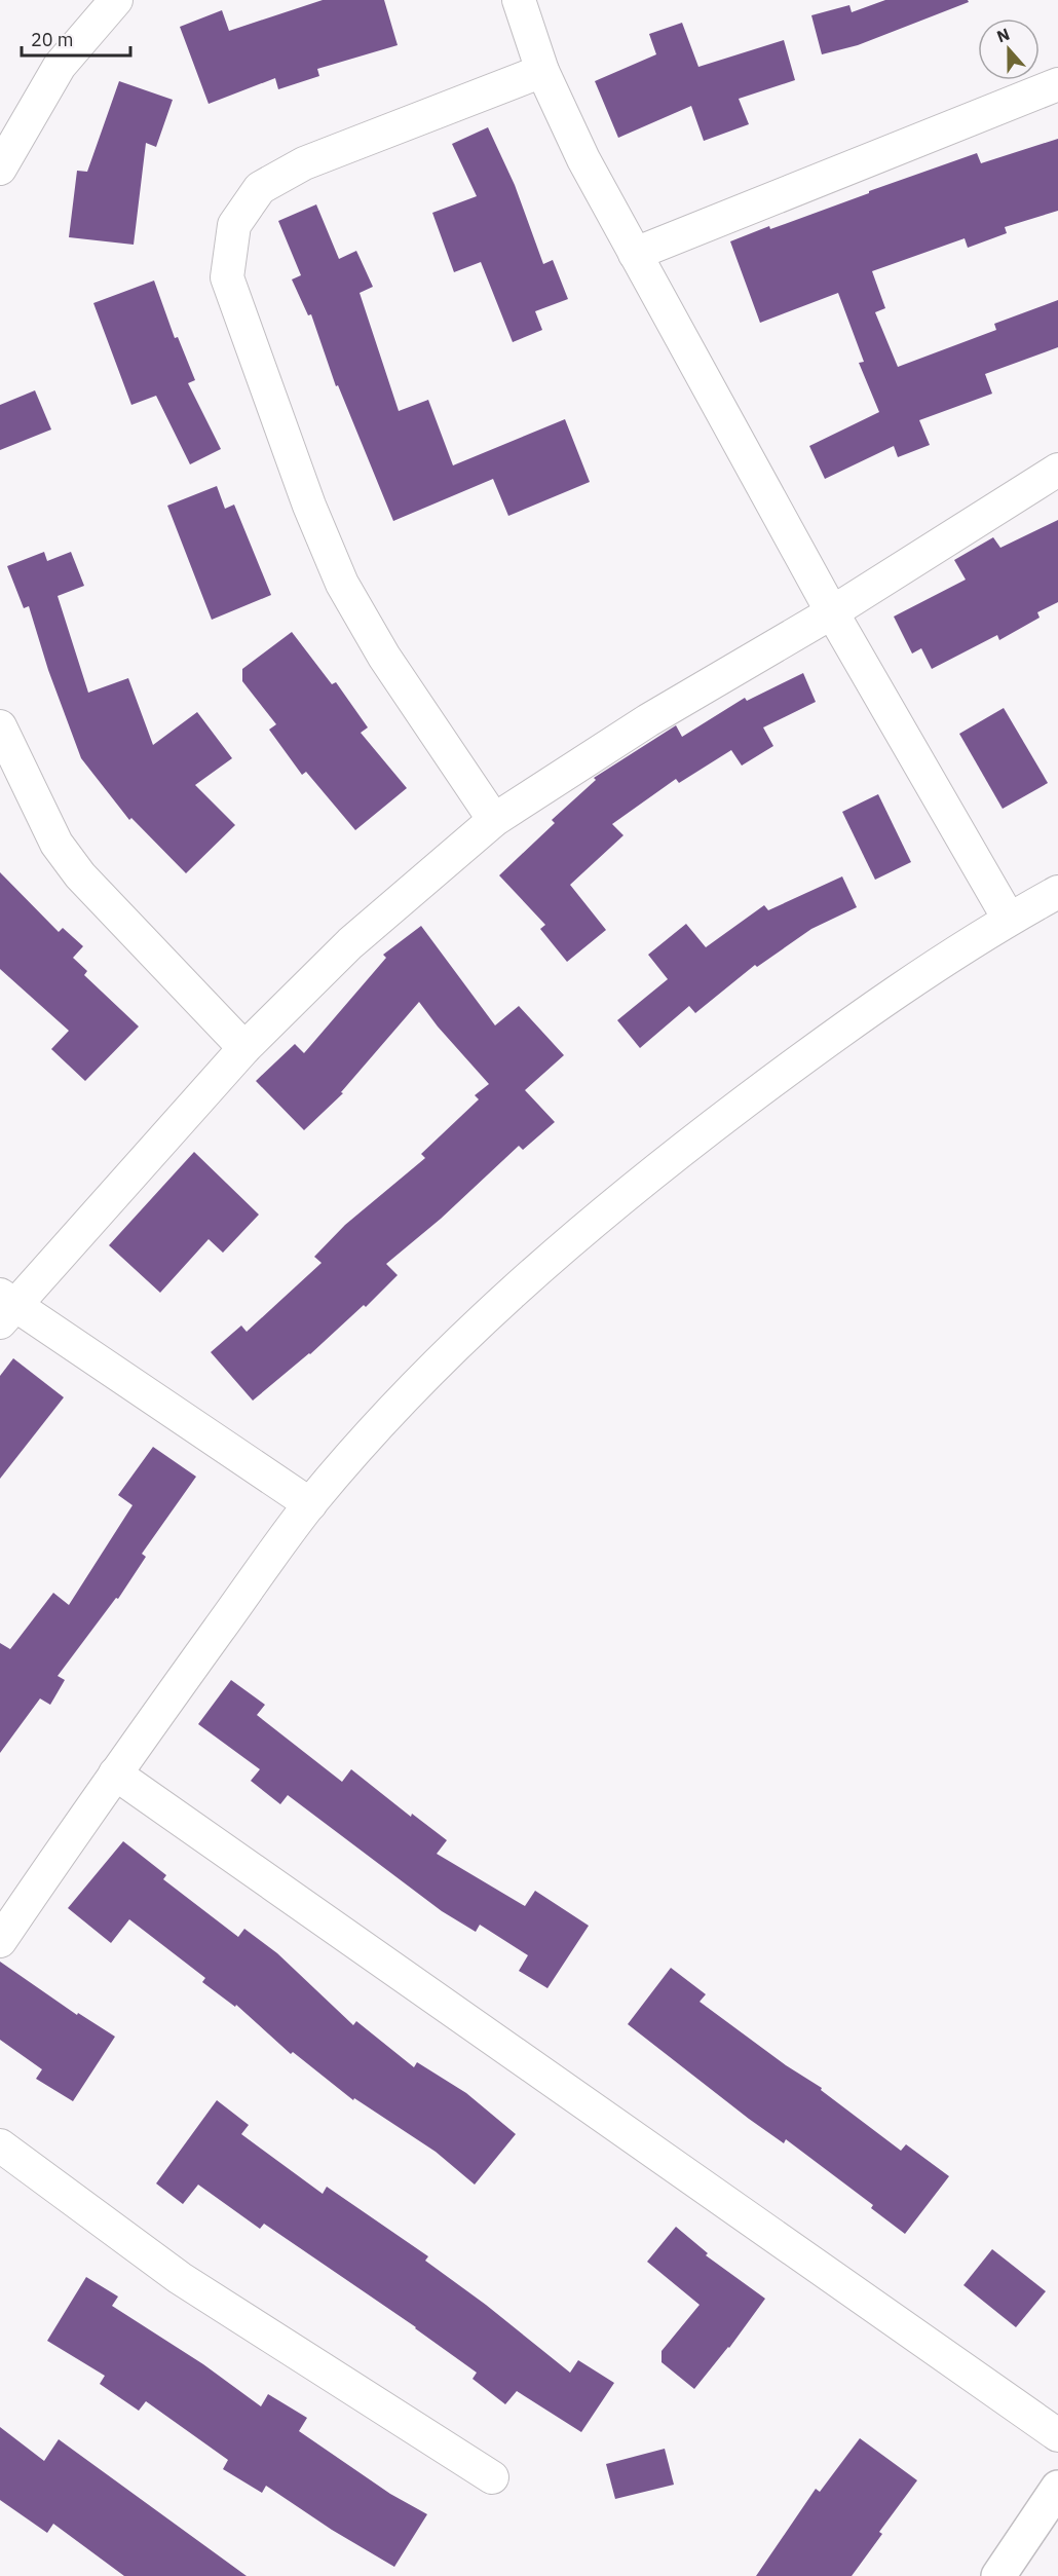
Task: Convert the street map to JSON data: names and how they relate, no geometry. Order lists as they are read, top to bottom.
{
  "scale_bar": "20 m",
  "north": "top"
}
